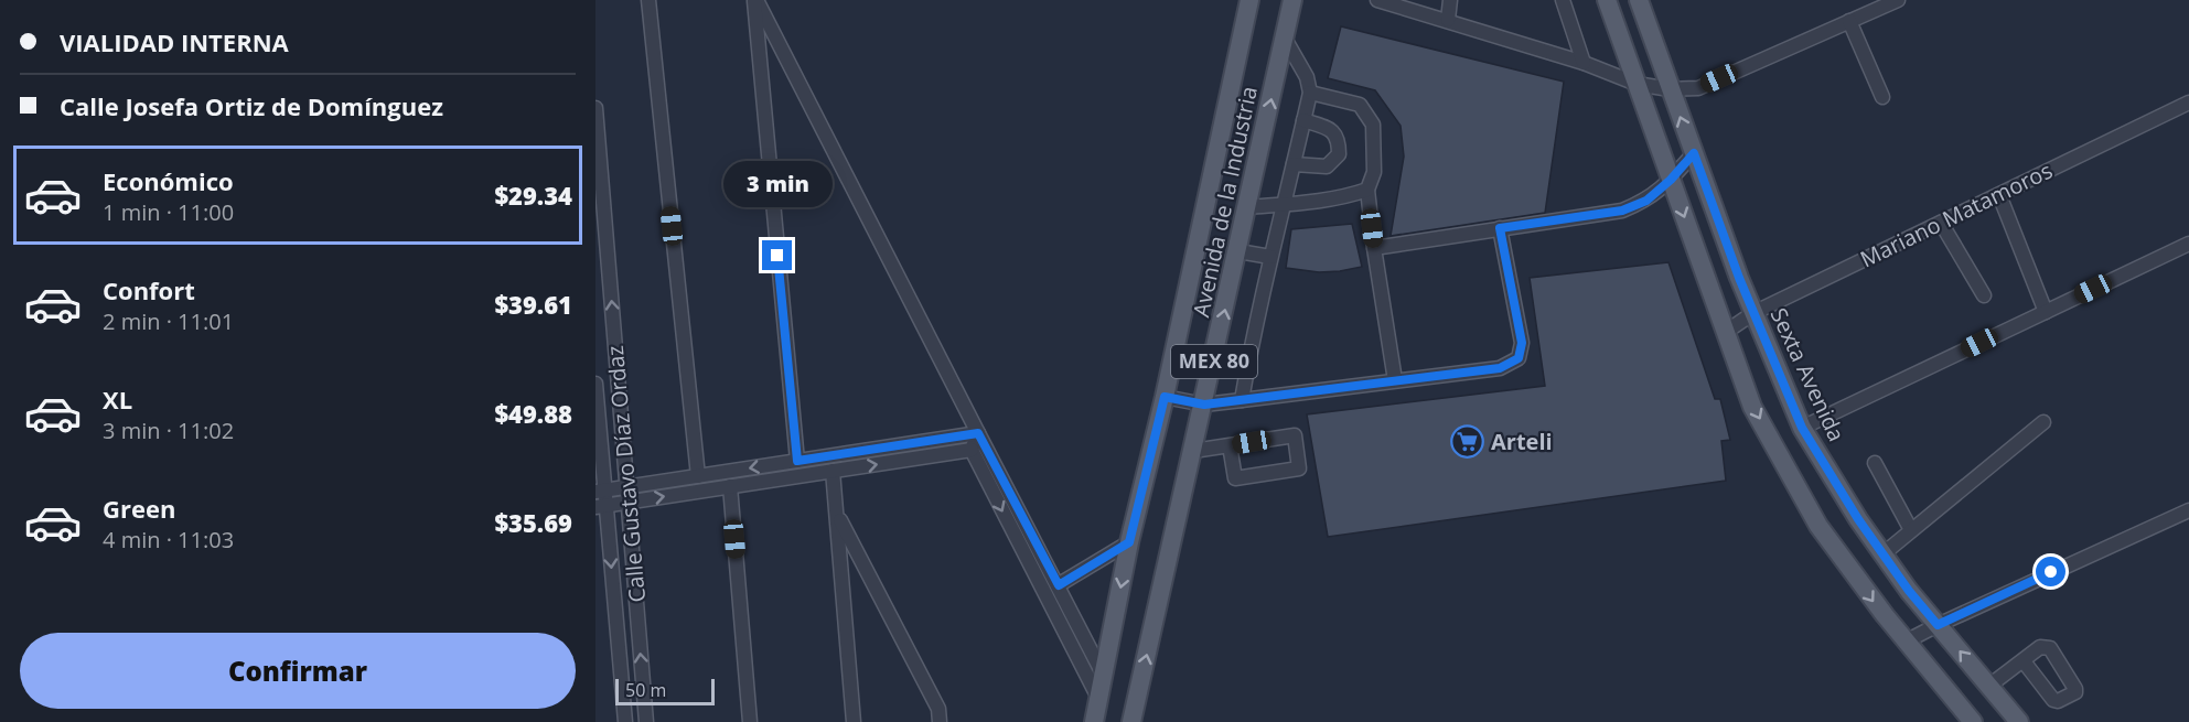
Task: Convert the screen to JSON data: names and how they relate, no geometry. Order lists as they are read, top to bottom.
{
  "streets": {
    "main road": ["Avenida de la Industria", "MEX 80", "Sexta Avenida"],
    "street": ["Mariano Matamoros", "Calle Gustavo Díaz Ordaz"]
  },
  "crossings": [
    ["Mariano Matamoros", "Sexta Avenida"]
  ],
  "places": {
    "supermarket": ["Arteli"]
  },
  "scale_bar": "50 m",
  "page": {
    "banner": ["VIALIDAD INTERNA", "Calle Josefa Ortiz de Domínguez"],
    "list": [
      {
        "name": "Económico",
        "note": "1 min · 11:00",
        "value": "$29.34"
      },
      {
        "name": "Confort",
        "note": "2 min · 11:01",
        "value": "$39.61"
      },
      {
        "name": "XL",
        "note": "3 min · 11:02",
        "value": "$49.88"
      },
      {
        "name": "Green",
        "note": "4 min · 11:03",
        "value": "$35.69"
      }
    ],
    "bubble": "3 min",
    "buttons": "Confirmar",
    "scale": "50 m"
  }
}
